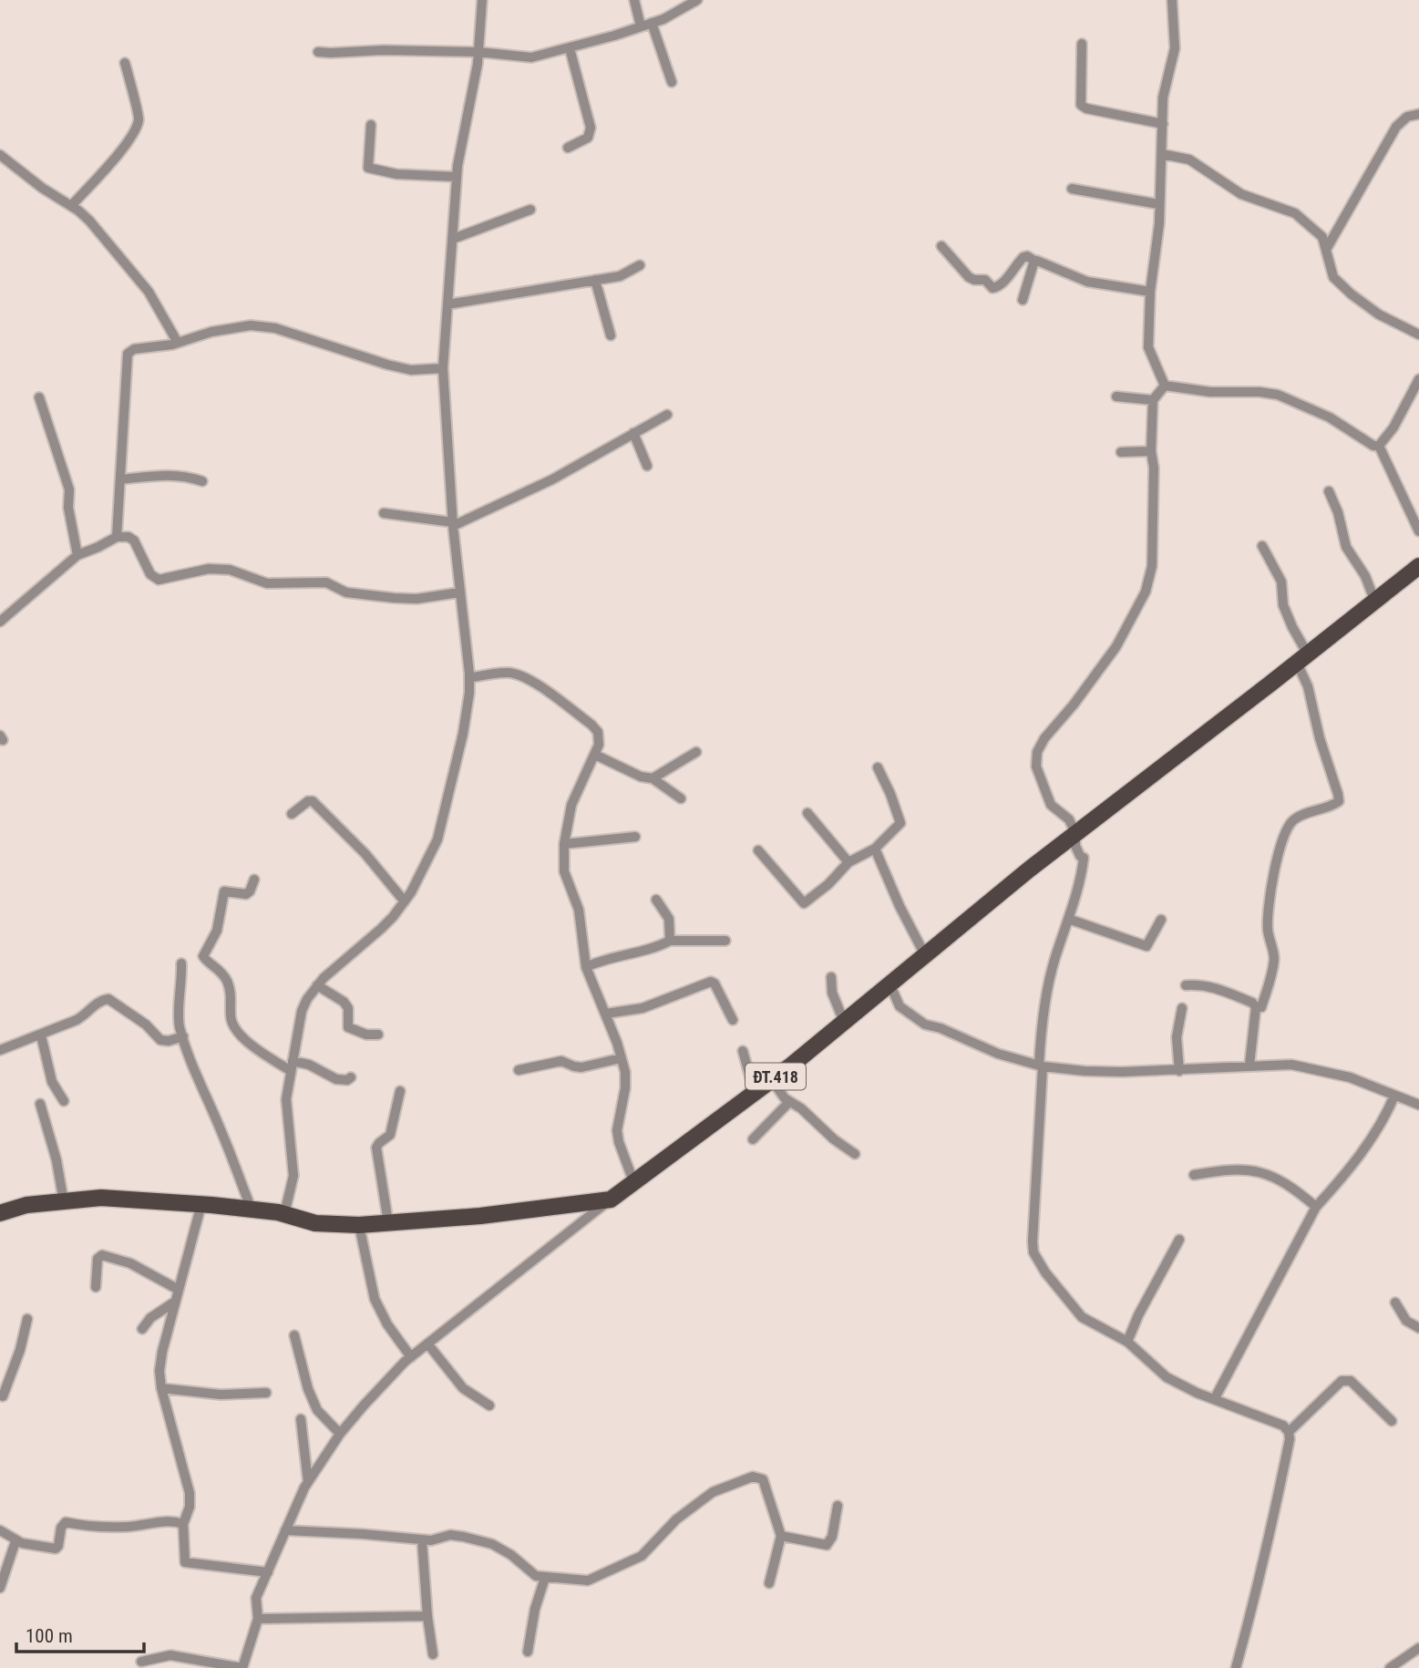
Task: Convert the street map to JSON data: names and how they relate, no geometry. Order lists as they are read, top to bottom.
{
  "streets": {
    "main road": ["ĐT.418"]
  },
  "scale_bar": "100 m"
}
